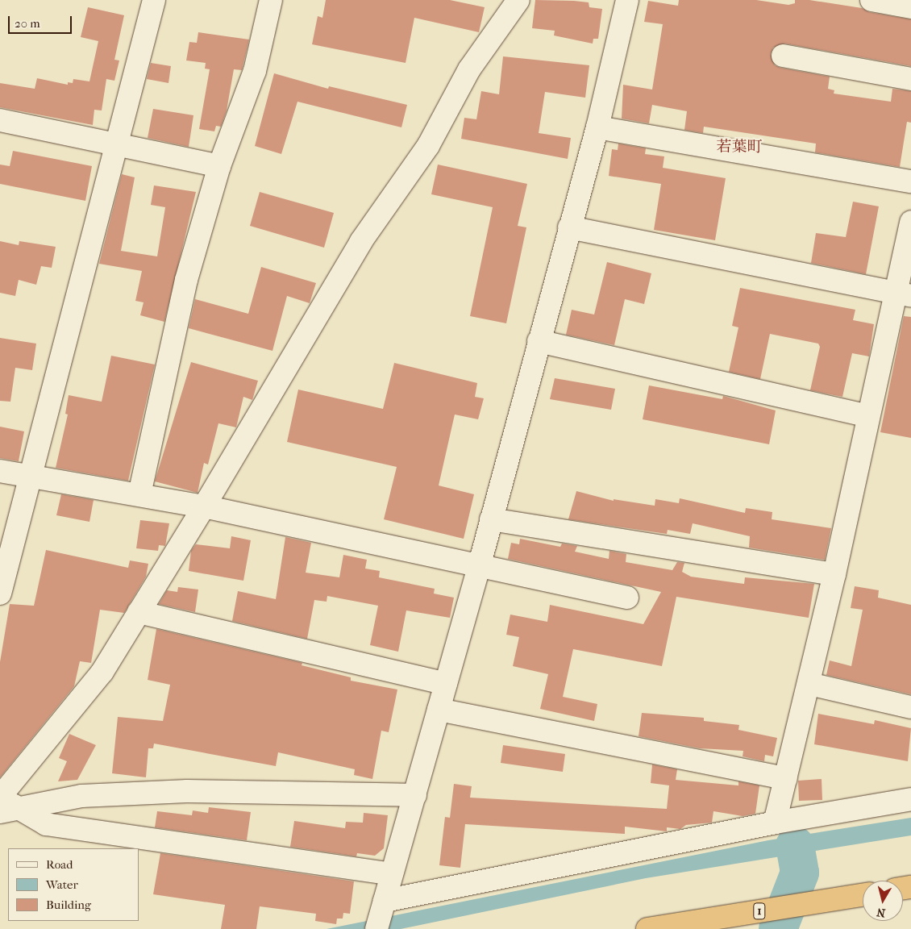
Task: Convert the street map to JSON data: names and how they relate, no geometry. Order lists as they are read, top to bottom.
{
  "streets": {
    "highway": ["1"]
  },
  "districts": ["若葉町"],
  "legend": ["Road", "Water", "Building"],
  "scale_bar": "20 m",
  "north": "bottom"
}
